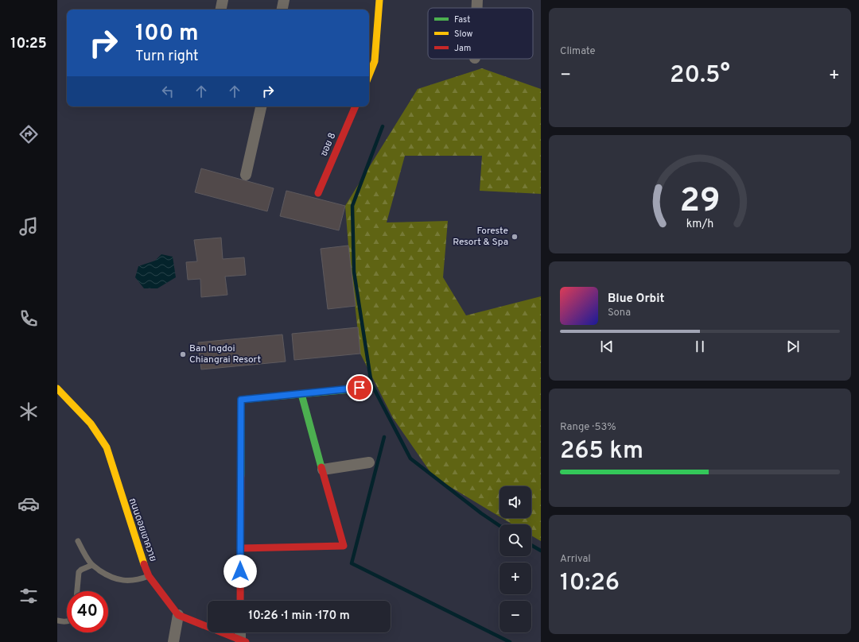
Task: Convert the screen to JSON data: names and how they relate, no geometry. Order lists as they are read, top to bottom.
{
  "streets": {
    "street": ["ซอย 8", "ถนนดอยเขาควาย"]
  },
  "places": ["Foreste Resort & Spa", "Ban Ingdoi Chiangrai Resort"],
  "legend": ["Fast", "Slow", "Jam"],
  "page": {
    "tabs": "10:25",
    "tile": [
      "Climate",
      ["Range · 53%", "265 km"],
      ["Arrival", "10:26"]
    ],
    "turn": ["100 m", "Turn right"],
    "heat": ["−", "20.5°", "+"],
    "song": ["Blue Orbit", "Sona"],
    "map_buttons": ["+", "−"],
    "limit": "40",
    "trip": "10:26 · 1 min · 170 m",
    "gauge": ["29", "km/h"]
  }
}
